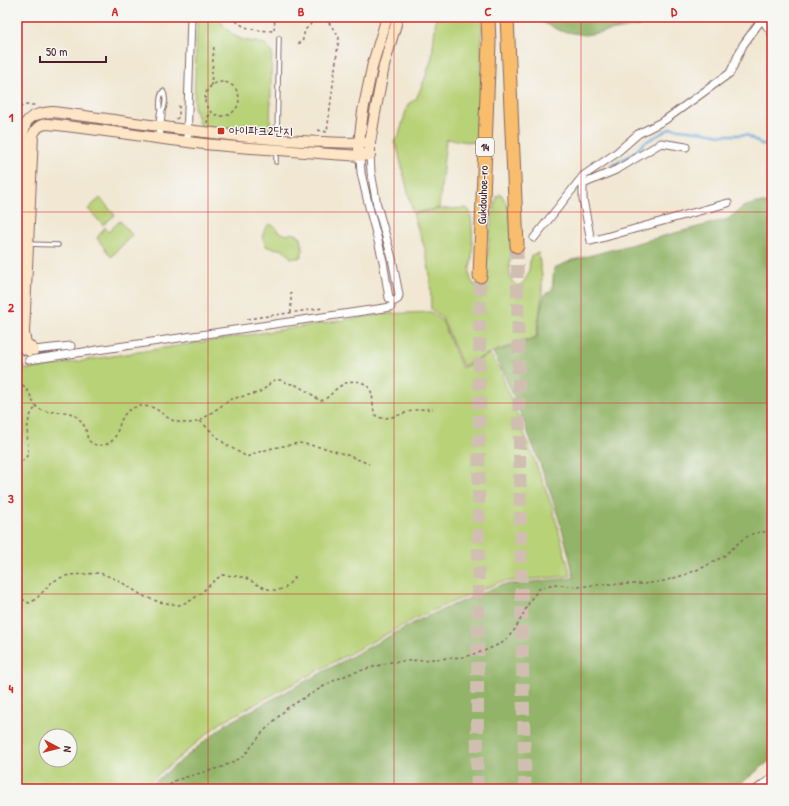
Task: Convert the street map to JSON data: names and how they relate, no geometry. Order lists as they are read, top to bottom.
{
  "streets": {
    "highway": ["14", "Gukdouhoe-ro"]
  },
  "places": {
    "transit": ["아이파크2단지"]
  },
  "scale_bar": "50 m",
  "north": "right",
  "grid": {
    "columns": [
      "A",
      "B",
      "C",
      "D"
    ],
    "rows": [
      "1",
      "2",
      "3",
      "4"
    ]
  }
}
